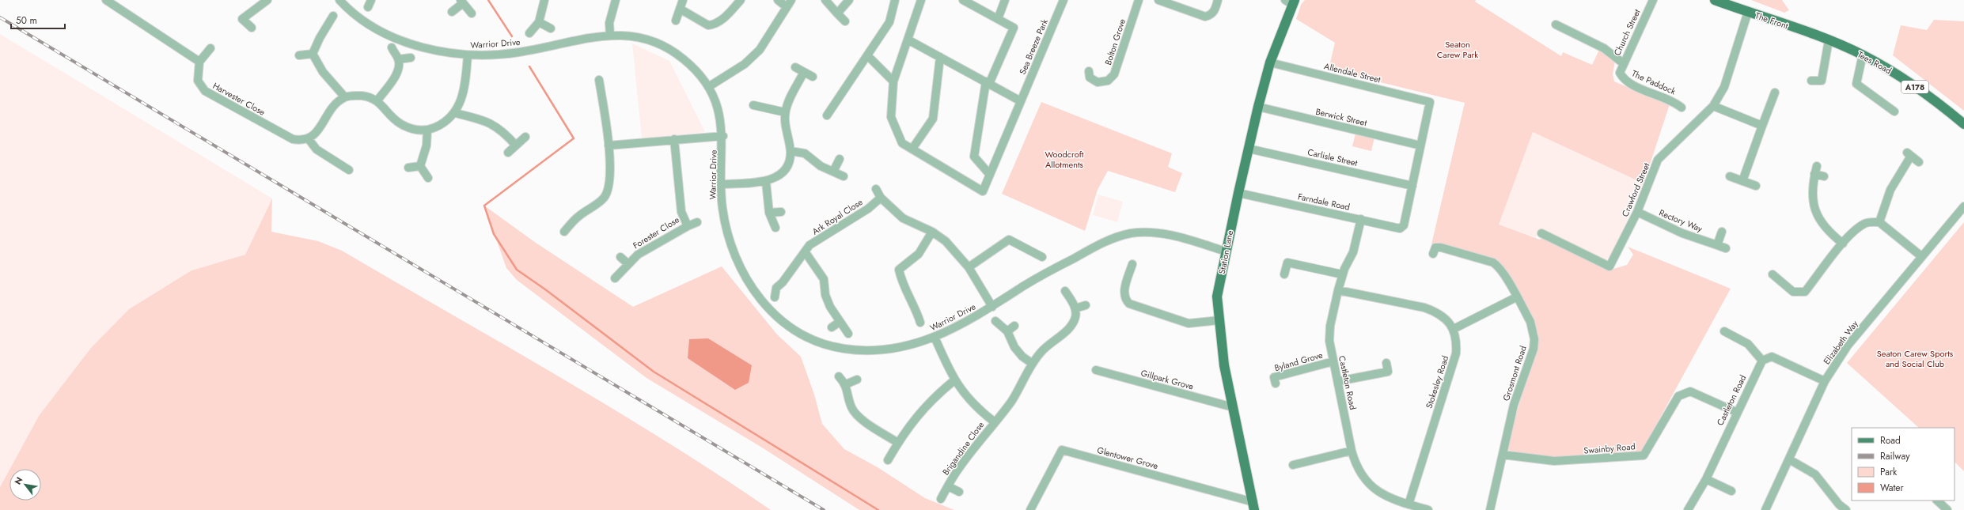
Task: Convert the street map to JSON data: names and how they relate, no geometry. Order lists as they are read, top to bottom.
{
  "streets": {
    "main road": [
      "The Front",
      "Tees Road",
      "A178",
      "Station Lane"
    ],
    "street": [
      "Church Street",
      "Bolton Grove",
      "Warrior Drive",
      "Sea Breeze Park",
      "Allendale Street",
      "The Paddock",
      "Harvester Close",
      "Berwick Street",
      "Carlisle Street",
      "Crawford Street",
      "Farndale Road",
      "Ark Royal Close",
      "Rectory Way",
      "Forester Close",
      "Elizabeth Way",
      "Byland Grove",
      "Grosmont Road",
      "Gillpark Grove",
      "Stokesley Road",
      "Castleton Road",
      "Brigandine Close",
      "Swainby Road",
      "Glentower Grove"
    ]
  },
  "crossings": [
    ["The Front", "Tees Road"],
    ["The Front", "Crawford Street"],
    ["Church Street", "The Paddock"],
    ["Warrior Drive", "Station Lane"],
    ["Warrior Drive", "Brigandine Close"],
    ["Allendale Street", "Berwick Street"],
    ["Allendale Street", "Station Lane"],
    ["Berwick Street", "Station Lane"],
    ["Carlisle Street", "Farndale Road"],
    ["Carlisle Street", "Station Lane"],
    ["Crawford Street", "Rectory Way"],
    ["Farndale Road", "Station Lane"],
    ["Farndale Road", "Castleton Road"],
    ["Station Lane", "Gillpark Grove"],
    ["Station Lane", "Glentower Grove"],
    ["Byland Grove", "Castleton Road"],
    ["Grosmont Road", "Swainby Road"],
    ["Stokesley Road", "Castleton Road"],
    ["Castleton Road", "Swainby Road"]
  ],
  "parks": ["Seaton Carew Park", "Woodcroft Allotments", "Seaton Carew Sports and Social Club"],
  "legend": [
    "Road",
    "Railway",
    "Park",
    "Water"
  ],
  "scale_bar": "50 m",
  "north": "top left"
}
